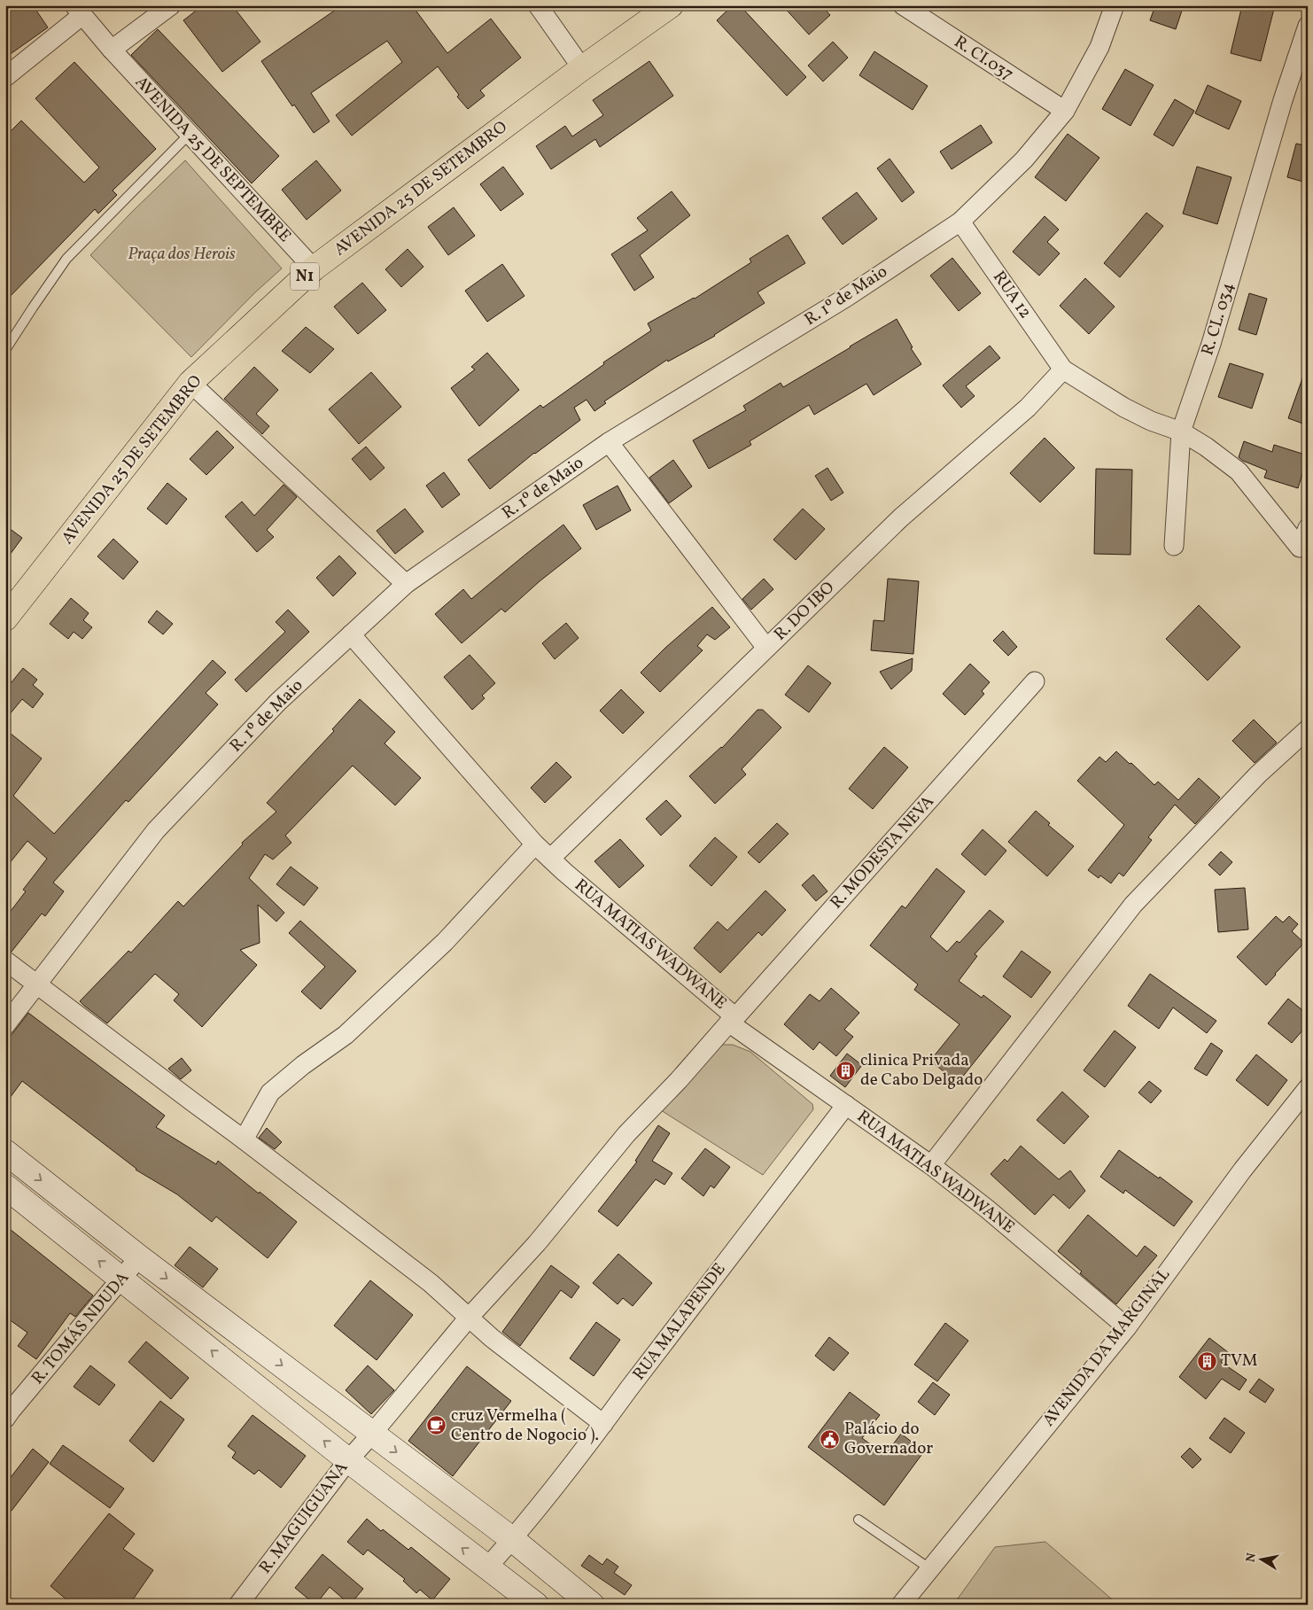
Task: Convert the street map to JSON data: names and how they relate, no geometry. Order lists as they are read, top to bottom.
{
  "streets": {
    "highway": ["AVENIDA 25 DE SETEMBRO", "N1"],
    "street": [
      "R. CI.037",
      "AVENIDA 25 DE SEPTEMBRE",
      "RUA 12",
      "R. 1º de Maio",
      "R. CL. 034",
      "R. DO IBO",
      "R. MODESTA NEVA",
      "RUA MATIAS WADWANE",
      "RUA MALAPENDE",
      "R. TOMÁS NDUDA",
      "AVENIDA DA MARGINAL",
      "R. MAGUIGUANA"
    ]
  },
  "crossings": [
    ["R. CI.037", "R. 1º de Maio"],
    ["AVENIDA 25 DE SEPTEMBRE", "AVENIDA 25 DE SETEMBRO"],
    ["RUA 12", "R. 1º de Maio"],
    ["RUA 12", "R. DO IBO"],
    ["R. 1º de Maio", "RUA MATIAS WADWANE"],
    ["R. DO IBO", "RUA MATIAS WADWANE"],
    ["R. MODESTA NEVA", "RUA MATIAS WADWANE"],
    ["R. MODESTA NEVA", "R. MAGUIGUANA"],
    ["RUA MATIAS WADWANE", "RUA MALAPENDE"],
    ["RUA MATIAS WADWANE", "AVENIDA DA MARGINAL"]
  ],
  "parks": ["Praça dos Herois"],
  "places": {
    "building": ["clinica Privada de Cabo Delgado", "TVM"],
    "cafe": ["cruz Vermelha ( Centro de Nogocio )."],
    "public building": ["Palácio do Governador"]
  },
  "north": "left"
}
